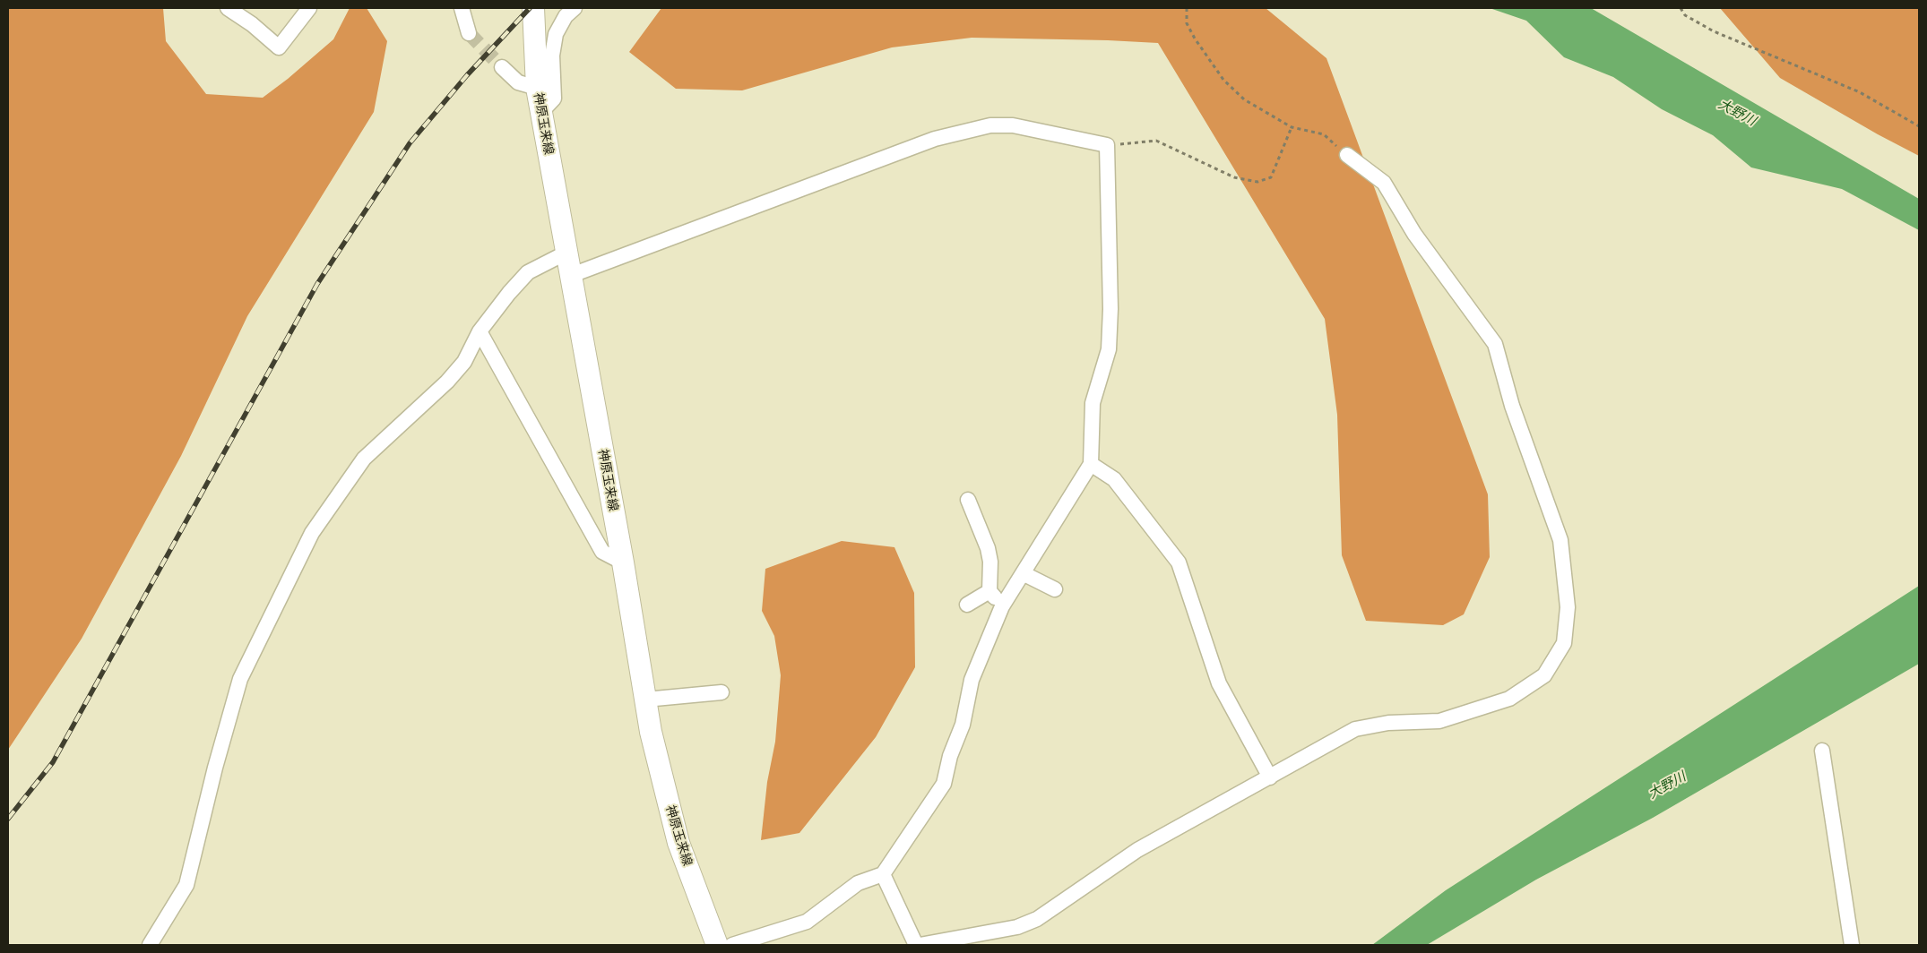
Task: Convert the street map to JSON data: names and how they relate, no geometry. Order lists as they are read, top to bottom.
{
  "streets": {
    "main road": ["神原玉来線"]
  },
  "water": ["大野川"]
}
